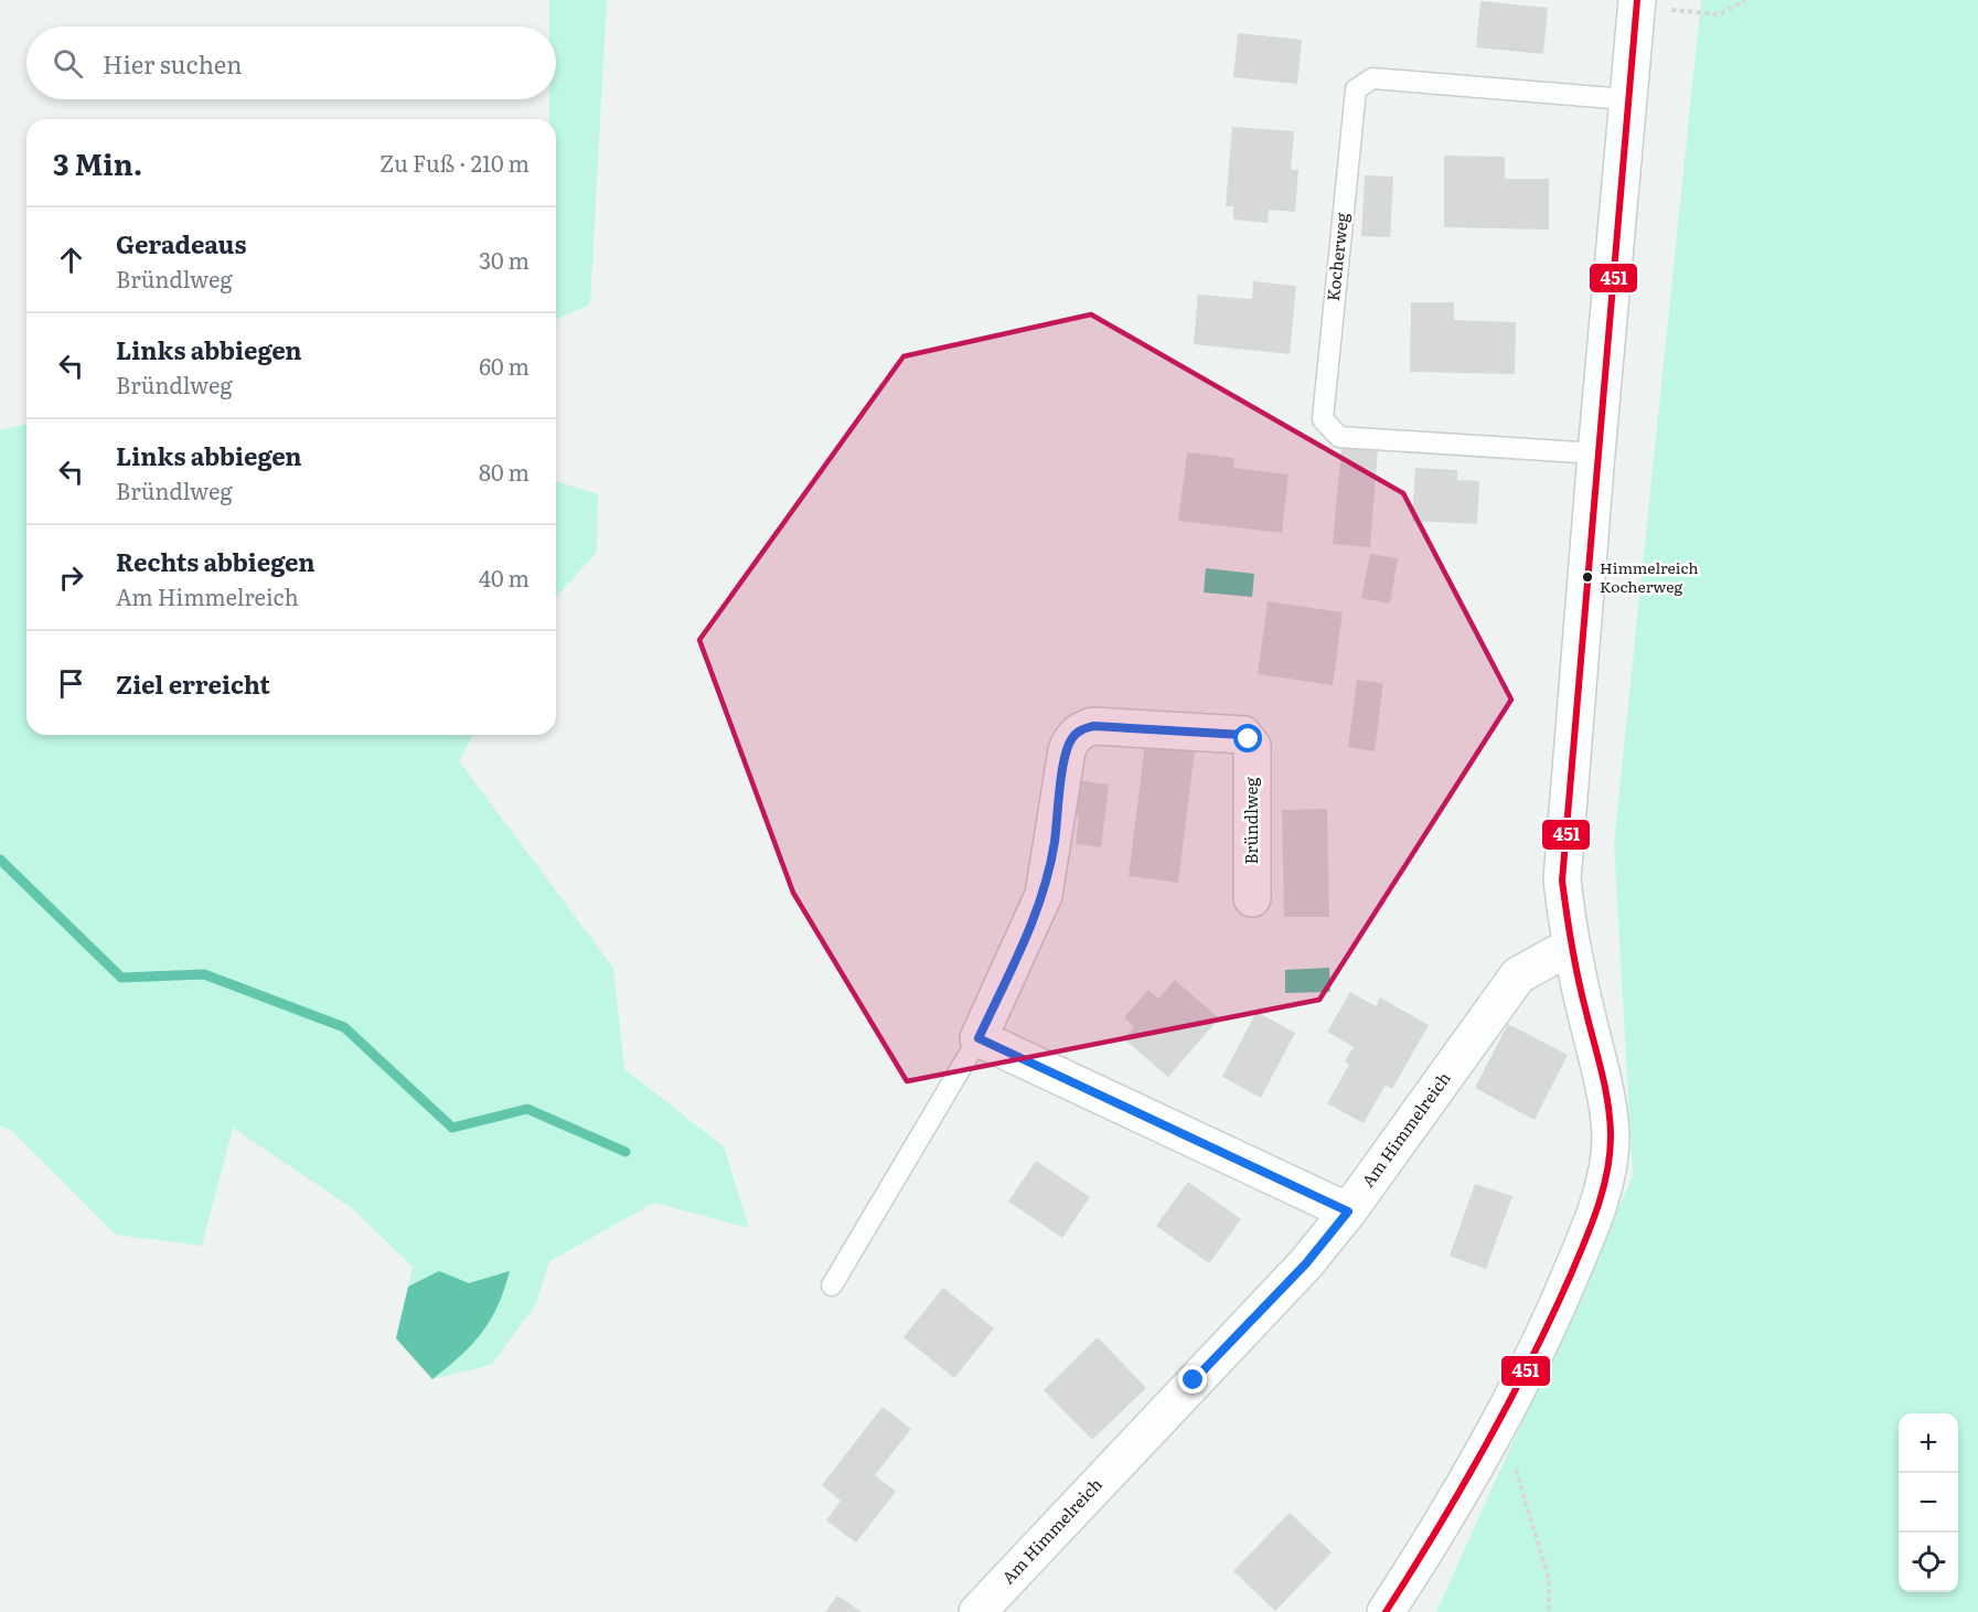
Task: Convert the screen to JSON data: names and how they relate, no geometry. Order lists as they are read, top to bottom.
{
  "streets": {
    "street": ["Bründlweg", "Am Himmelreich"],
    "lane": ["Kocherweg"]
  },
  "places": ["Himmelreich Kocherweg"],
  "lines": ["transit line 451"],
  "page": {
    "search": "Hier suchen",
    "heading": ["3 Min.", "Zu Fuß · 210 m"],
    "list": [
      ["Geradeaus", "Bründlweg", "30 m"],
      ["Links abbiegen", "Bründlweg", "60 m"],
      ["Links abbiegen", "Bründlweg", "80 m"],
      ["Rechts abbiegen", "Am Himmelreich", "40 m"],
      "Ziel erreicht"
    ],
    "map_buttons": ["+", "−"]
  }
}
